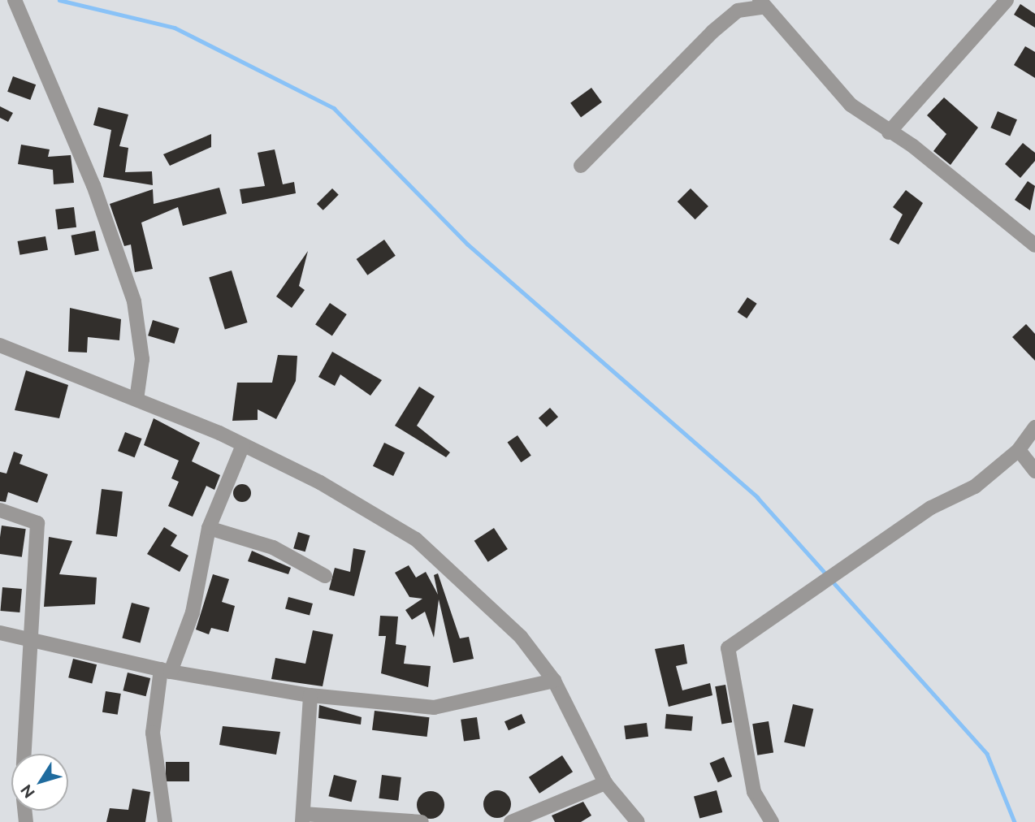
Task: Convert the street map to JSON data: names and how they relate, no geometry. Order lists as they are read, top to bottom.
{
  "north": "bottom left"
}
